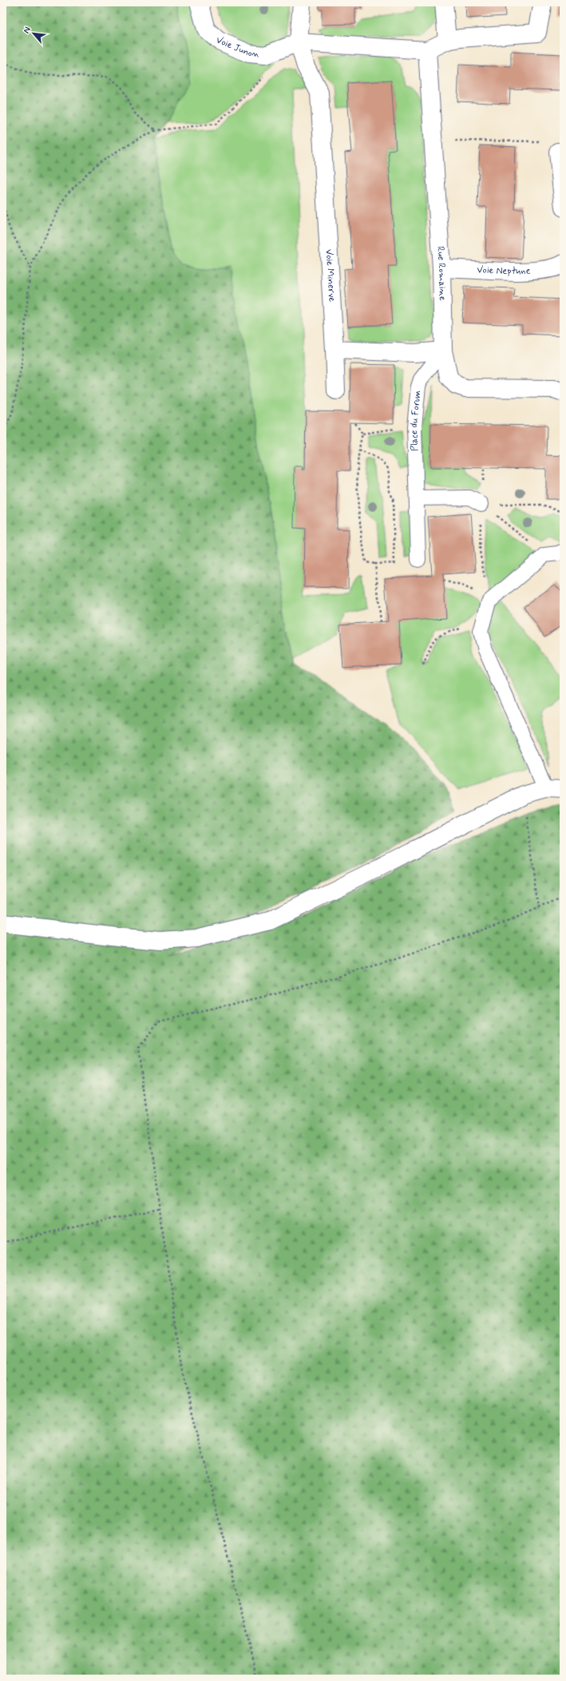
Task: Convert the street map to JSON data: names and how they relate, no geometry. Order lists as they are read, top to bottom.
{
  "streets": {
    "street": [
      "Voie Junon",
      "Voie Neptune",
      "Rue Romaine",
      "Voie Minerve"
    ],
    "lane": ["Place du Forum"]
  },
  "crossings": [
    ["Voie Junon", "Voie Minerve"],
    ["Voie Neptune", "Rue Romaine"],
    ["Rue Romaine", "Place du Forum"]
  ],
  "north": "top left"
}
